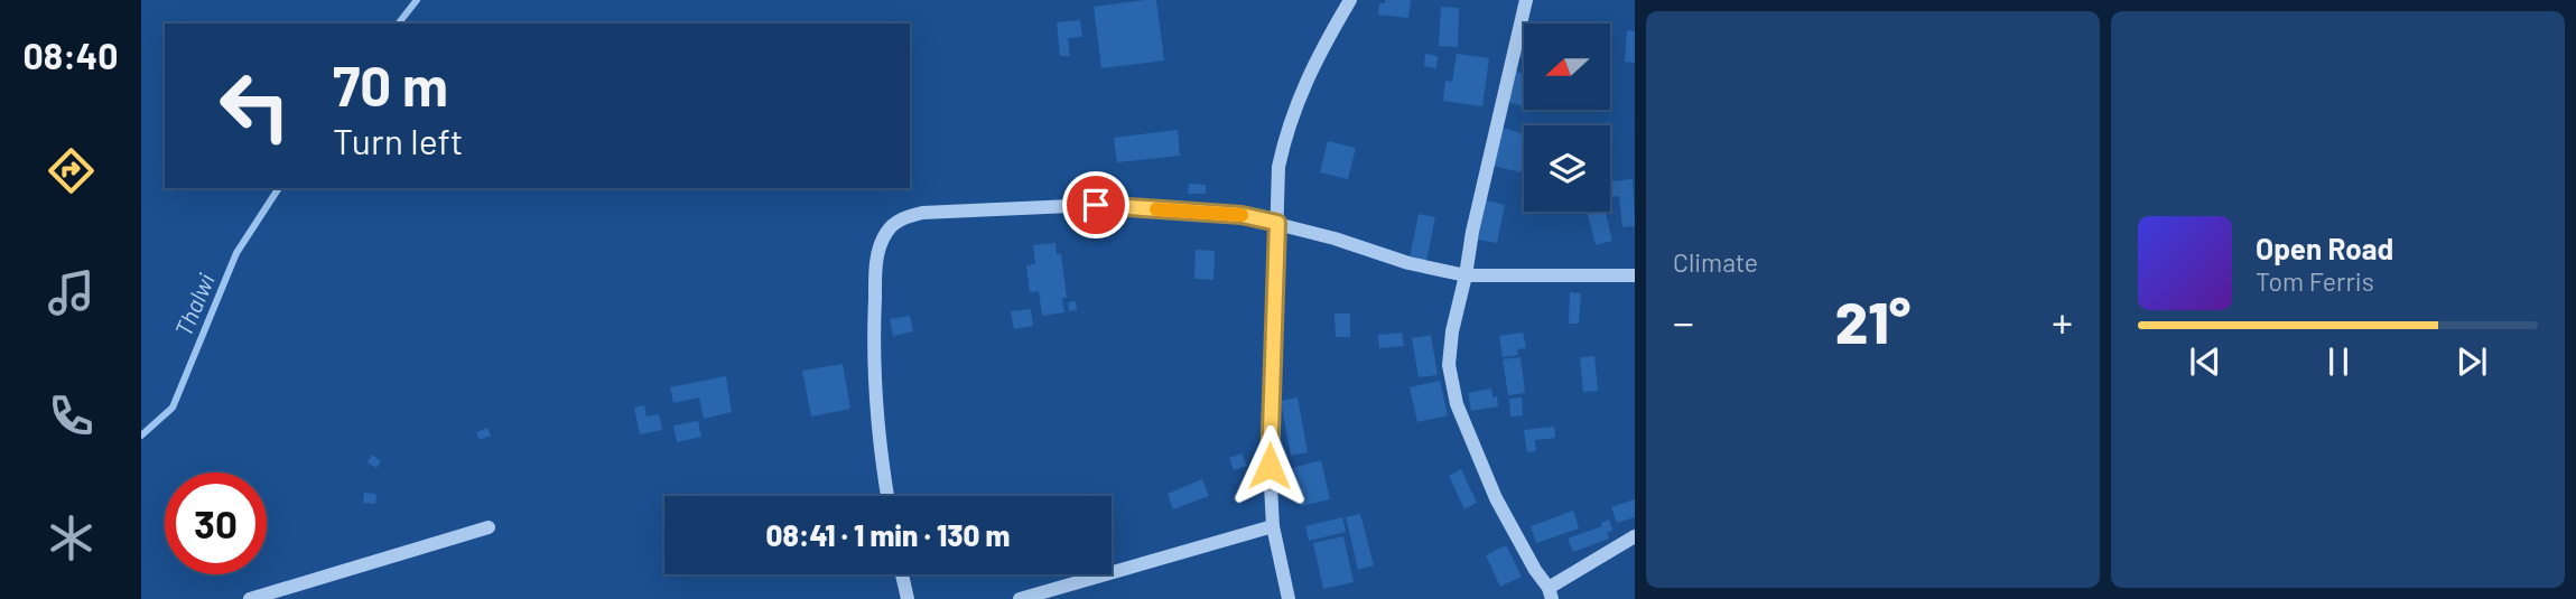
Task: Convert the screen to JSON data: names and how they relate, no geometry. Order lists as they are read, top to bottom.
{
  "water": ["Thalwi"],
  "north": "left",
  "page": {
    "tabs": "08:40",
    "tile": "Climate",
    "turn": ["70 m", "Turn left"],
    "song": ["Open Road", "Tom Ferris"],
    "heat": ["−", "21°", "+"],
    "limit": "30",
    "trip": "08:41 · 1 min · 130 m"
  }
}
